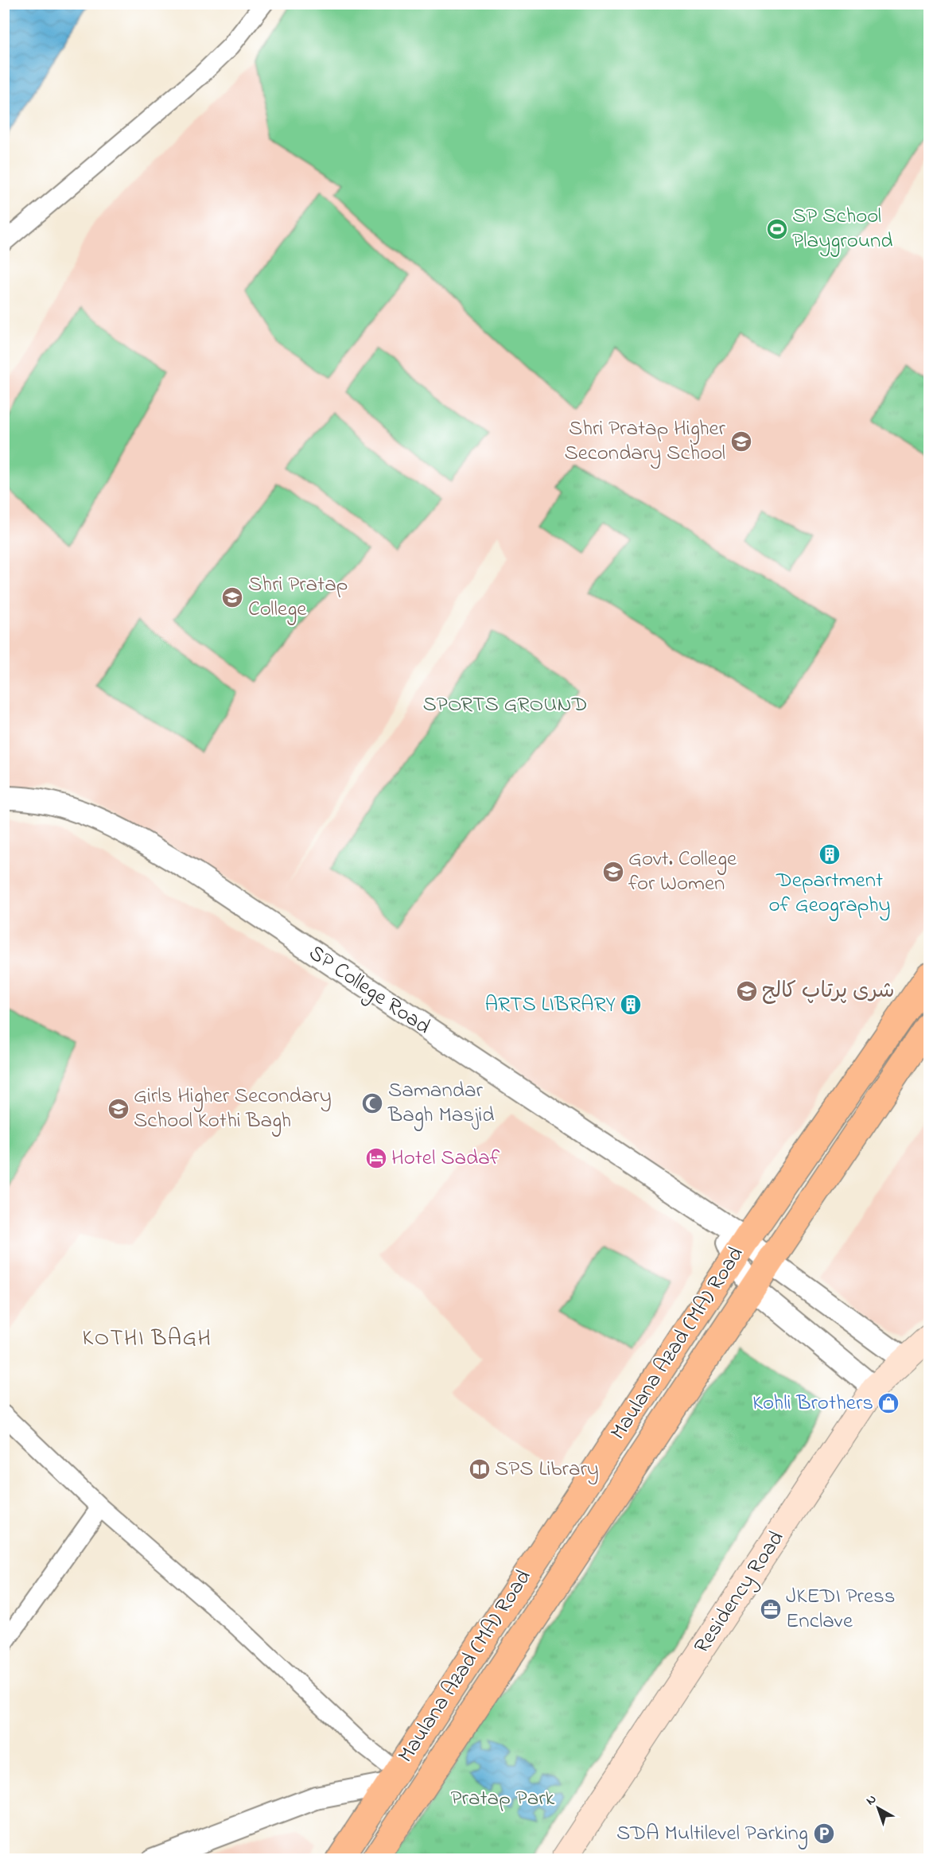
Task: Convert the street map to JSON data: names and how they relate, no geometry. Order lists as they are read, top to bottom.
{
  "streets": {
    "main road": ["Maulana Azad (MA) Road", "Residency Road"],
    "street": ["SP College Road"]
  },
  "crossings": [
    ["SP College Road", "Maulana Azad (MA) Road"]
  ],
  "districts": ["KOTHI BAGH"],
  "parks": ["SPORTS GROUND", "Pratap Park"],
  "places": {
    "sports": ["SP School Playground"],
    "school or university": [
      "Shri Pratap Higher Secondary School",
      "Shri Pratap College",
      "Govt. College for Women",
      "شری پرتاپ کالج",
      "Girls Higher Secondary School Kothi Bagh"
    ],
    "building": ["Department of Geography", "ARTS LIBRARY"],
    "mosque": ["Samandar Bagh Masjid"],
    "hotel": ["Hotel Sadaf"],
    "shop": ["Kohli Brothers"],
    "library": ["SPS Library"],
    "office": ["JKEDI Press Enclave"],
    "parking": ["SDA Multilevel Parking"]
  },
  "north": "top left"
}
